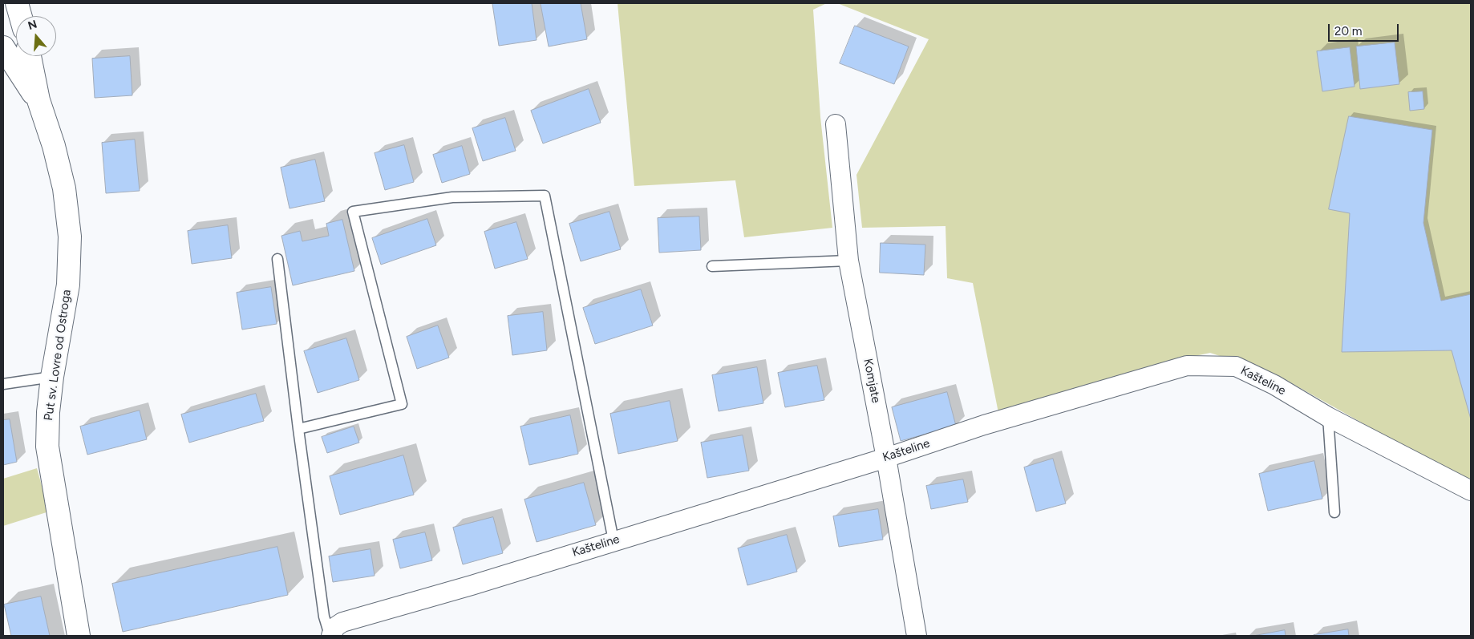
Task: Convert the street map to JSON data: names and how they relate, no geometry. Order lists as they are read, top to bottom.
{
  "streets": {
    "street": ["Put sv. Lovre od Ostroga", "Komjate", "Kašteline"]
  },
  "crossings": [
    ["Komjate", "Kašteline"]
  ],
  "scale_bar": "20 m",
  "north": "top"
}
